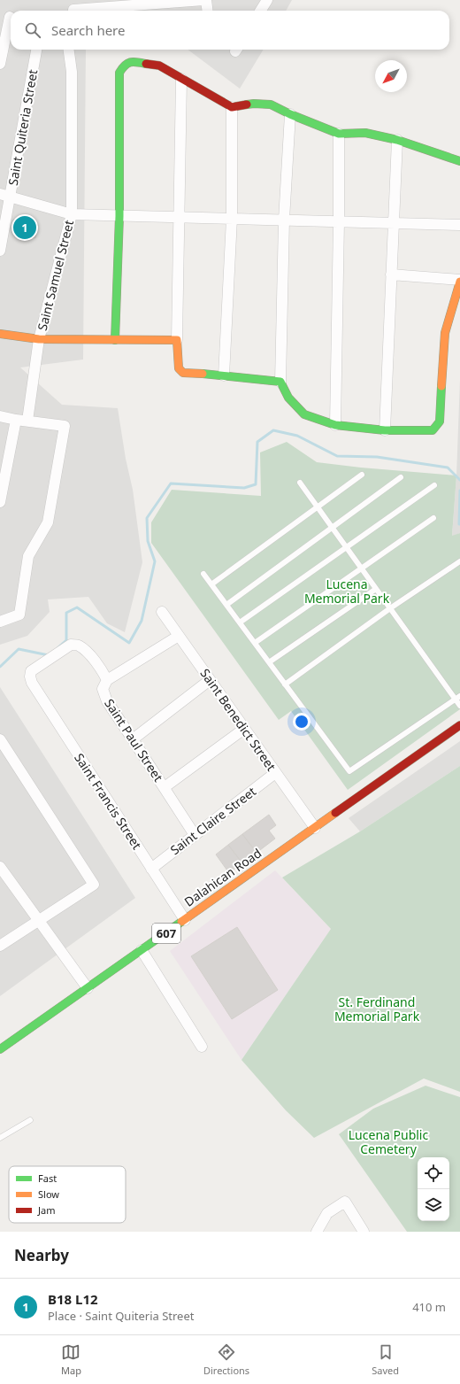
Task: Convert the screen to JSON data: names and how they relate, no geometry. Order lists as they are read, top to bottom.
{
  "streets": {
    "street": [
      "Saint Quiteria Street",
      "Saint Samuel Street",
      "Saint Benedict Street",
      "Saint Paul Street",
      "Saint Francis Street",
      "Saint Claire Street",
      "Dalahican Road",
      "607"
    ]
  },
  "crossings": [
    ["Saint Benedict Street", "Saint Paul Street"],
    ["Saint Benedict Street", "Saint Claire Street"],
    ["Saint Benedict Street", "Dalahican Road"],
    ["Saint Paul Street", "Saint Francis Street"],
    ["Saint Paul Street", "Saint Claire Street"],
    ["Saint Francis Street", "Saint Claire Street"],
    ["Saint Francis Street", "Dalahican Road"]
  ],
  "parks": ["Lucena Memorial Park", "St. Ferdinand Memorial Park", "Lucena Public Cemetery"],
  "legend": ["Fast", "Slow", "Jam"],
  "north": "bottom left",
  "page": {
    "search": "Search here",
    "pins": "1",
    "heading": "Nearby",
    "list": [
      {
        "mark": "1",
        "name": "B18 L12",
        "note": "Place · Saint Quiteria Street",
        "value": "410 m"
      }
    ],
    "nav": ["Map", "Directions", "Saved"]
  }
}
